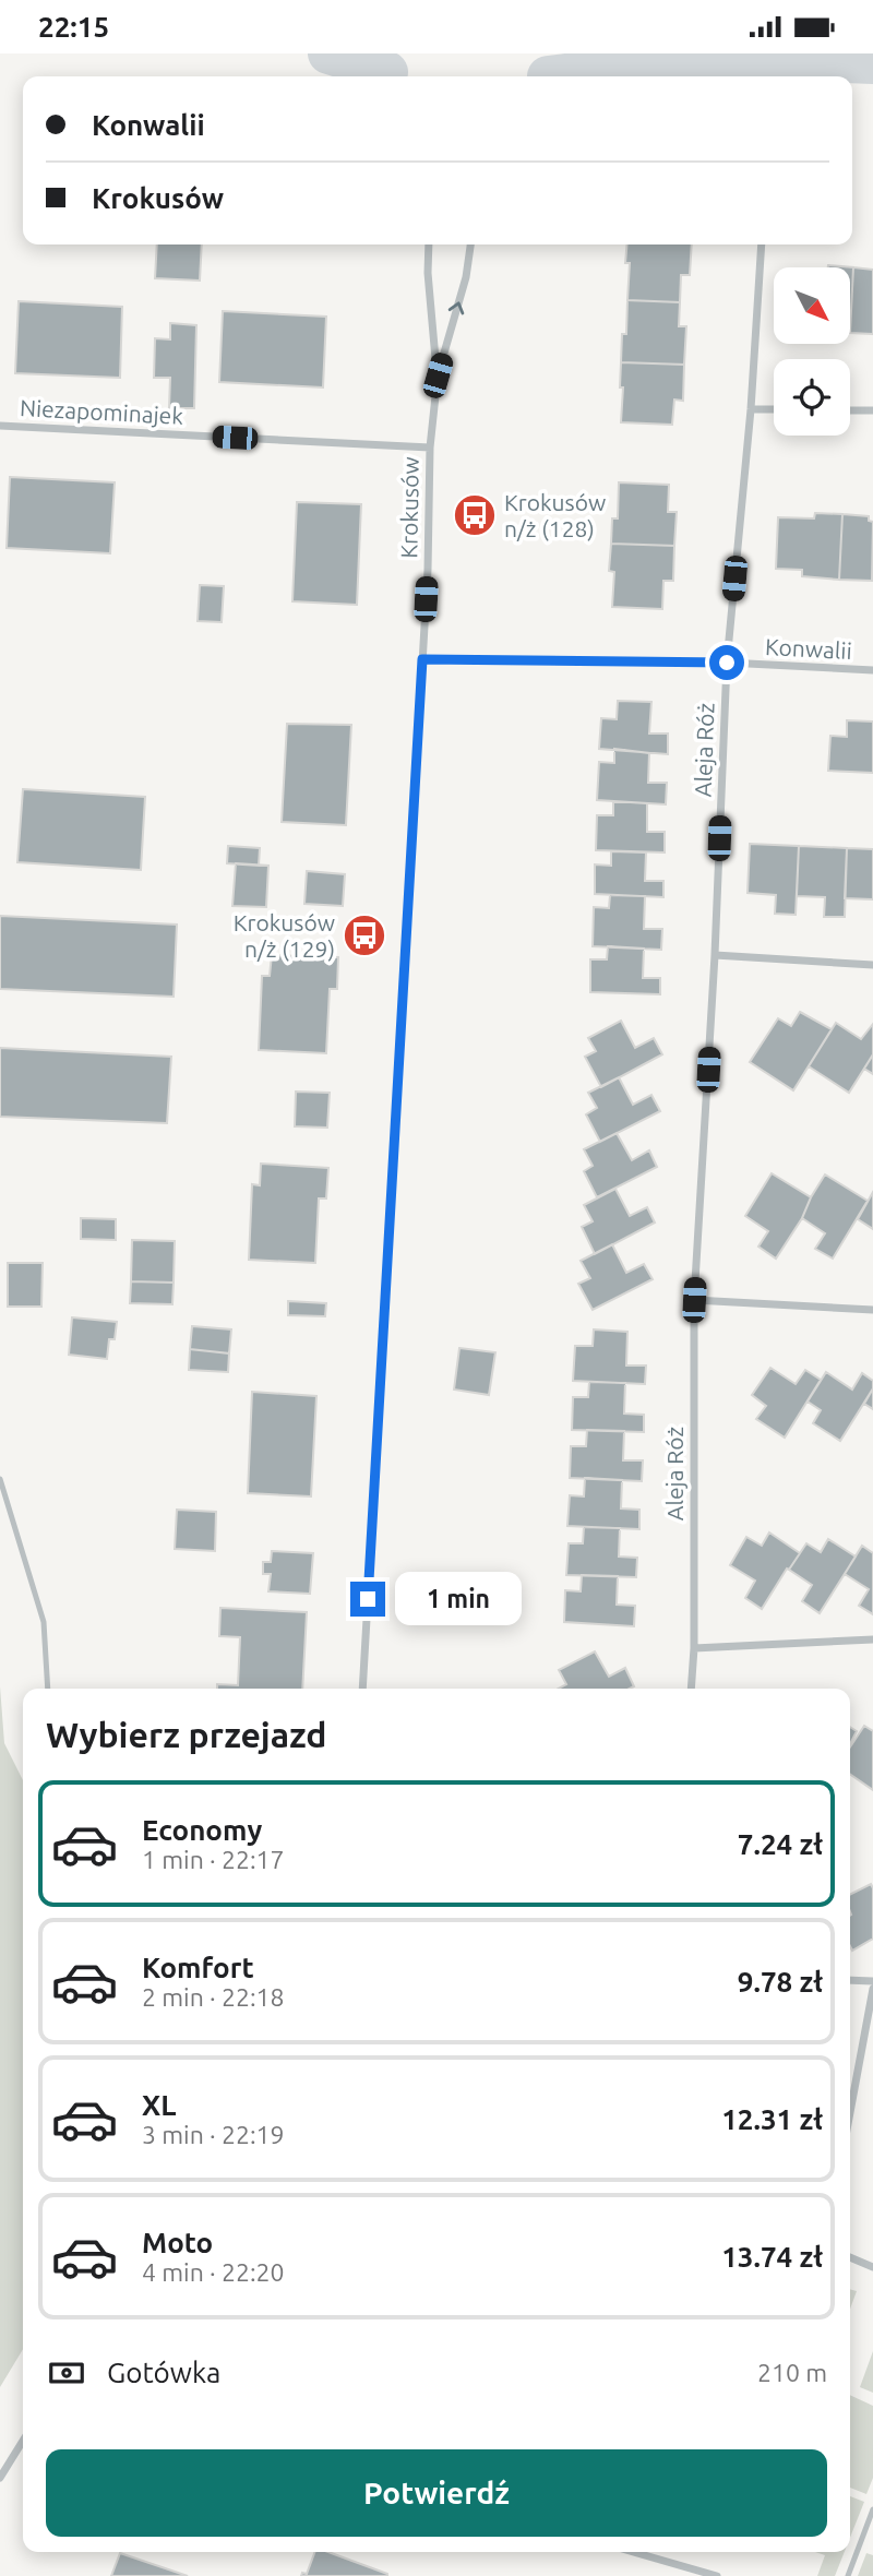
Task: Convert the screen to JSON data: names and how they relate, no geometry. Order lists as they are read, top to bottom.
{
  "streets": {
    "street": [
      "Niezapominajek",
      "Krokusów",
      "Konwalii",
      "Aleja Róż"
    ]
  },
  "crossings": [
    ["Niezapominajek", "Krokusów"],
    ["Krokusów", "Konwalii"],
    ["Konwalii", "Aleja Róż"]
  ],
  "places": {
    "bus stop": ["Krokusów n/ż (128)", "Krokusów n/ż (129)"]
  },
  "north": "bottom right",
  "page": {
    "status": "22:15",
    "banner": ["Konwalii", "Krokusów"],
    "bubble": "1 min",
    "heading": "Wybierz przejazd",
    "list": [
      {
        "name": "Economy",
        "note": "1 min · 22:17",
        "value": "7.24 zł"
      },
      {
        "name": "Komfort",
        "note": "2 min · 22:18",
        "value": "9.78 zł"
      },
      {
        "name": "XL",
        "note": "3 min · 22:19",
        "value": "12.31 zł"
      },
      {
        "name": "Moto",
        "note": "4 min · 22:20",
        "value": "13.74 zł"
      }
    ],
    "pay": ["Gotówka", "210 m"],
    "buttons": "Potwierdź"
  }
}
